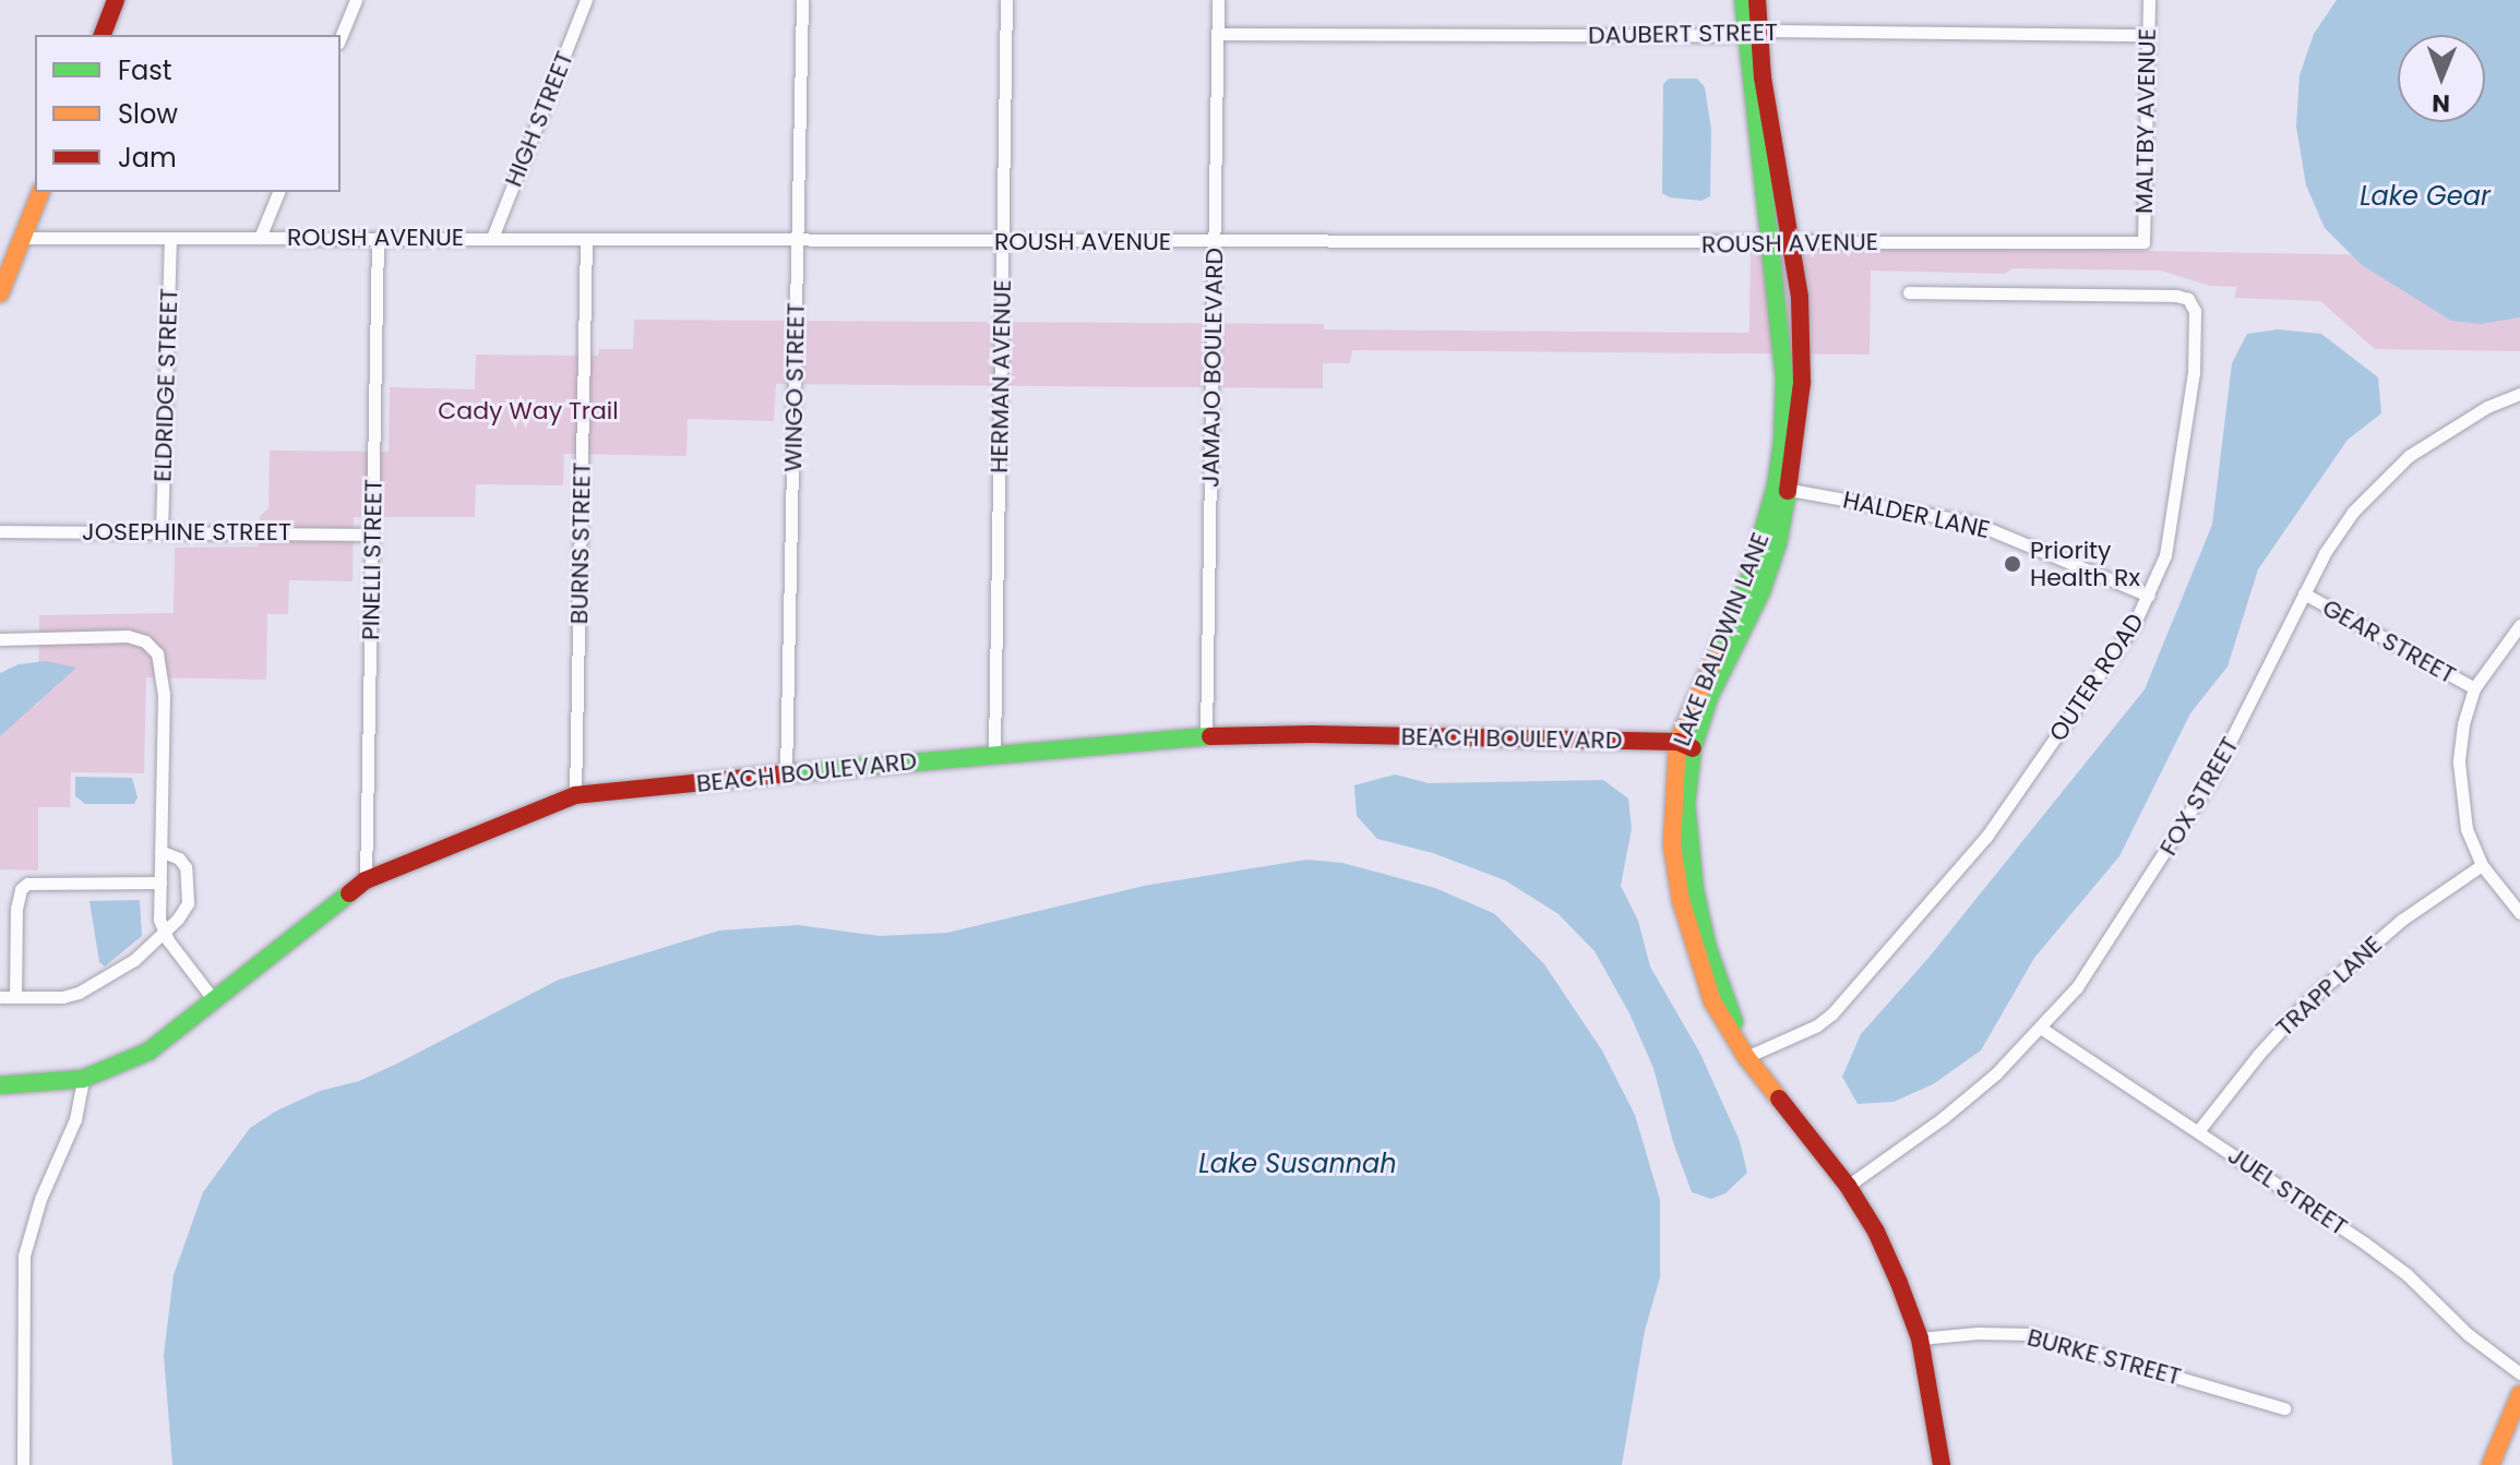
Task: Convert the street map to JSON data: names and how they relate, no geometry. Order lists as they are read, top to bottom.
{
  "streets": {
    "street": [
      "DAUBERT STREET",
      "HIGH STREET",
      "MALTBY AVENUE",
      "ROUSH AVENUE",
      "JAMAJO BOULEVARD",
      "HERMAN AVENUE",
      "ELDRIDGE STREET",
      "WINGO STREET",
      "HALDER LANE",
      "JOSEPHINE STREET",
      "BURNS STREET",
      "PINELLI STREET",
      "LAKE BALDWIN LANE",
      "GEAR STREET",
      "OUTER ROAD",
      "BEACH BOULEVARD",
      "FOX STREET",
      "TRAPP LANE",
      "JUEL STREET",
      "BURKE STREET"
    ]
  },
  "crossings": [
    ["DAUBERT STREET", "MALTBY AVENUE"],
    ["DAUBERT STREET", "JAMAJO BOULEVARD"],
    ["DAUBERT STREET", "LAKE BALDWIN LANE"],
    ["HIGH STREET", "ROUSH AVENUE"],
    ["MALTBY AVENUE", "ROUSH AVENUE"],
    ["ROUSH AVENUE", "JAMAJO BOULEVARD"],
    ["ROUSH AVENUE", "HERMAN AVENUE"],
    ["ROUSH AVENUE", "ELDRIDGE STREET"],
    ["ROUSH AVENUE", "WINGO STREET"],
    ["ROUSH AVENUE", "BURNS STREET"],
    ["ROUSH AVENUE", "PINELLI STREET"],
    ["ROUSH AVENUE", "LAKE BALDWIN LANE"],
    ["JAMAJO BOULEVARD", "BEACH BOULEVARD"],
    ["HERMAN AVENUE", "BEACH BOULEVARD"],
    ["ELDRIDGE STREET", "JOSEPHINE STREET"],
    ["WINGO STREET", "BEACH BOULEVARD"],
    ["HALDER LANE", "LAKE BALDWIN LANE"],
    ["HALDER LANE", "OUTER ROAD"],
    ["JOSEPHINE STREET", "PINELLI STREET"],
    ["BURNS STREET", "BEACH BOULEVARD"],
    ["PINELLI STREET", "BEACH BOULEVARD"],
    ["LAKE BALDWIN LANE", "OUTER ROAD"],
    ["LAKE BALDWIN LANE", "BEACH BOULEVARD"],
    ["LAKE BALDWIN LANE", "FOX STREET"],
    ["LAKE BALDWIN LANE", "BURKE STREET"],
    ["GEAR STREET", "FOX STREET"],
    ["FOX STREET", "JUEL STREET"],
    ["TRAPP LANE", "JUEL STREET"]
  ],
  "water": ["Lake Gear", "Lake Susannah"],
  "parks": ["Cady Way Trail"],
  "places": ["Priority Health Rx"],
  "legend": ["Fast", "Slow", "Jam"],
  "north": "bottom"
}
